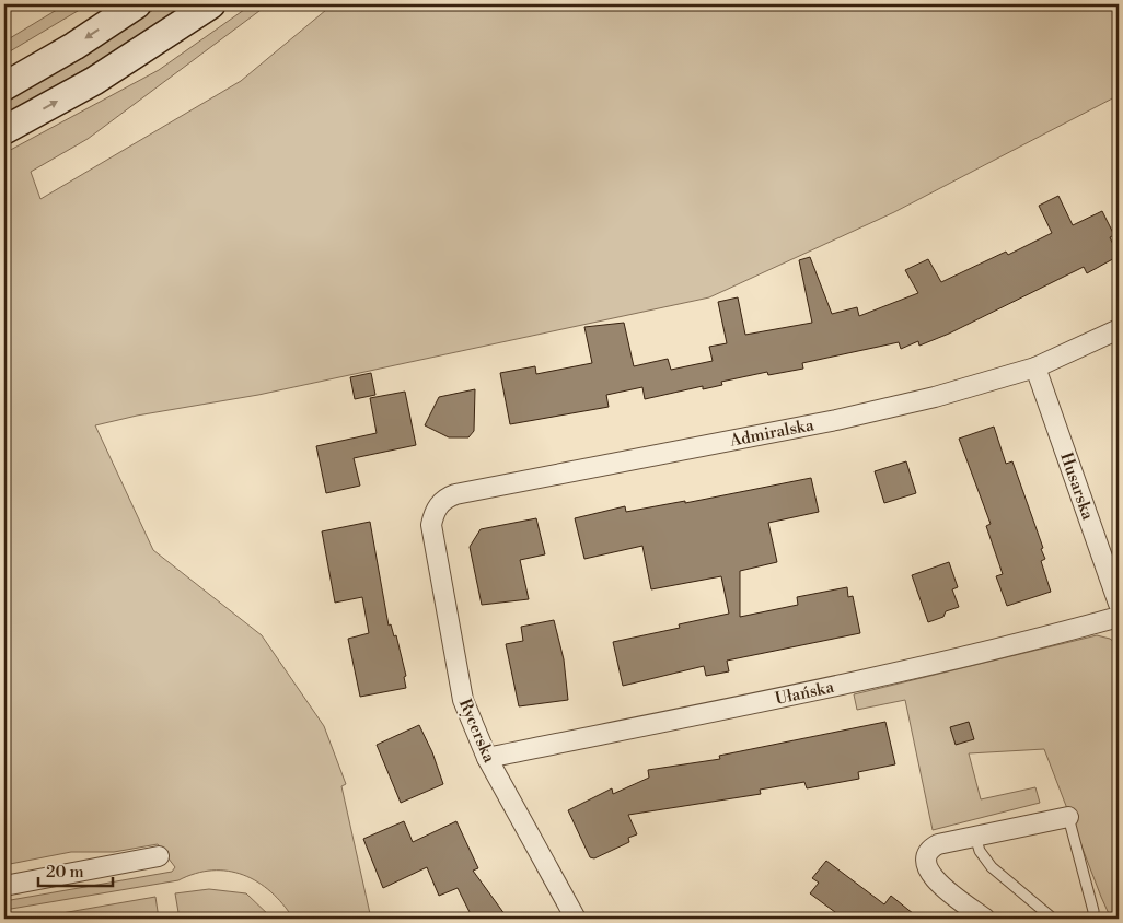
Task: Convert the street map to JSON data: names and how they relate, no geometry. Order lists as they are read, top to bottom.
{
  "streets": {
    "street": [
      "Admiralska",
      "Husarska",
      "Ułańska",
      "Rycerska"
    ]
  },
  "crossings": [
    ["Admiralska", "Husarska"],
    ["Admiralska", "Rycerska"],
    ["Ułańska", "Rycerska"]
  ],
  "scale_bar": "20 m"
}
